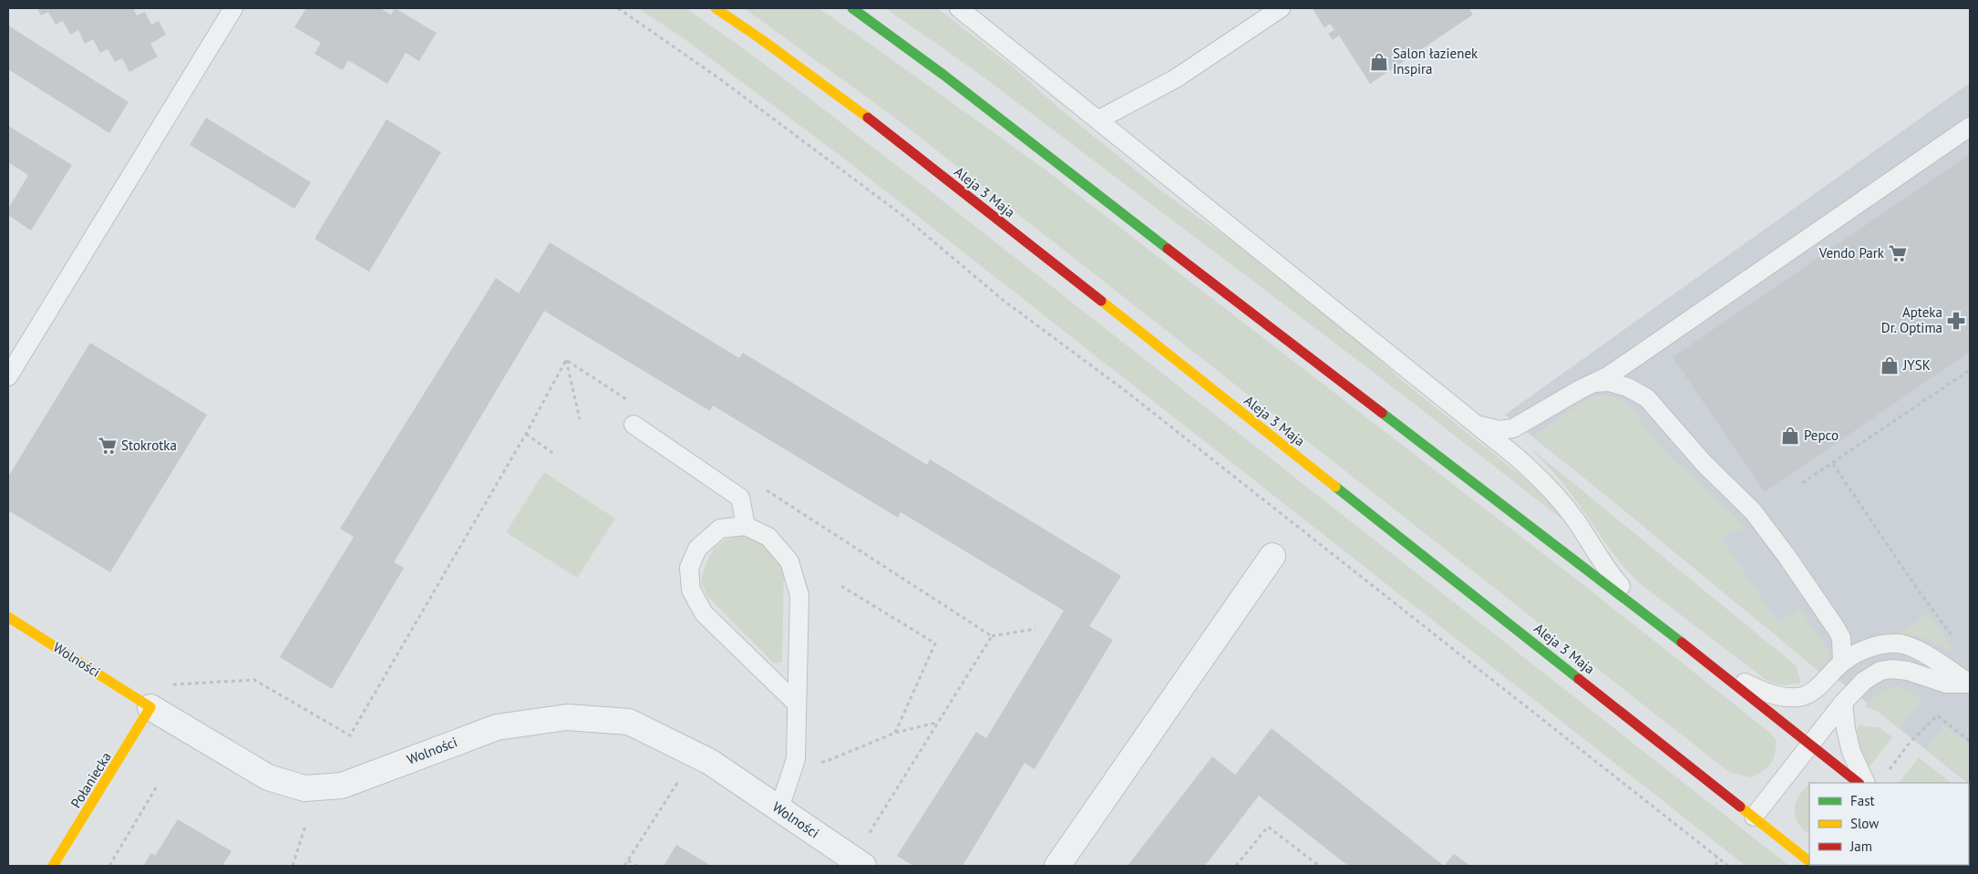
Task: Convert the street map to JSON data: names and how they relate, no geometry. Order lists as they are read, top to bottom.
{
  "streets": {
    "street": ["Aleja 3 Maja", "Wolności", "Połaniecka"]
  },
  "crossings": [
    ["Wolności", "Połaniecka"]
  ],
  "places": {
    "shop": ["Salon łazienek Inspira", "JYSK", "Pepco"],
    "supermarket": ["Vendo Park", "Stokrotka"],
    "pharmacy": ["Apteka Dr. Optima"]
  },
  "legend": ["Fast", "Slow", "Jam"]
}
